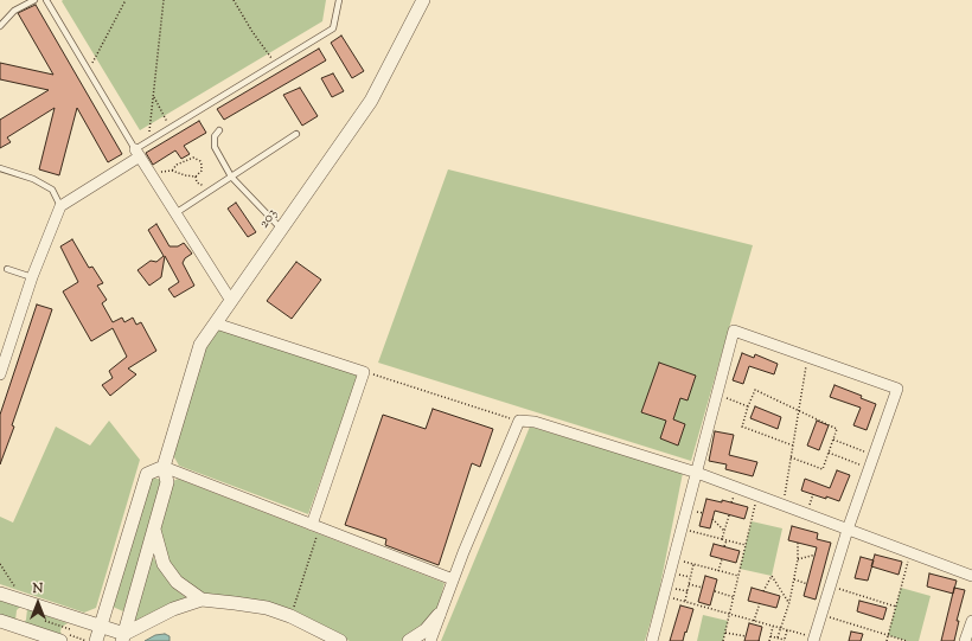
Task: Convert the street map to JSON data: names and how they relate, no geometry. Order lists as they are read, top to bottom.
{
  "streets": {
    "street": ["203"]
  },
  "north": "top"
}
